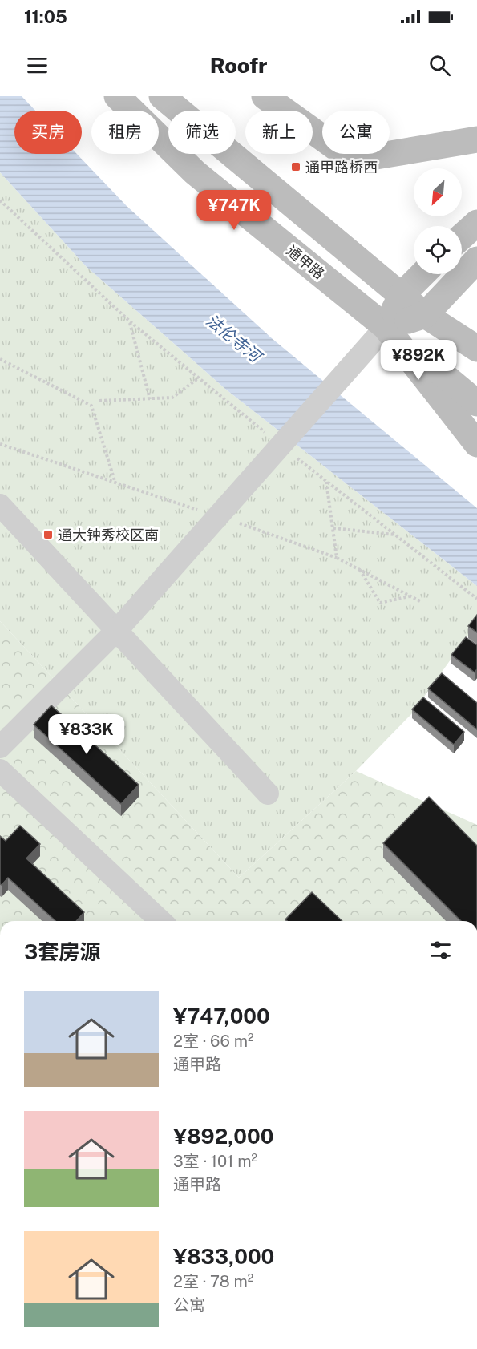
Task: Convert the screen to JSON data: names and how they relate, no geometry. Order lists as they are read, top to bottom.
{
  "streets": {
    "main road": ["通甲路"]
  },
  "water": ["法伦寺河"],
  "places": {
    "transit": ["通甲路桥西", "通大钟秀校区南"]
  },
  "north": "bottom left",
  "page": {
    "status": "11:05",
    "header": "Roofr",
    "chip": [
      "买房",
      "租房",
      "筛选",
      "新上",
      "公寓"
    ],
    "price": ["¥747K", "¥892K", "¥833K"],
    "heading": "3套房源",
    "list": [
      {
        "name": "¥747,000",
        "note": "2室 · 66 m² · 通甲路"
      },
      {
        "name": "¥892,000",
        "note": "3室 · 101 m² · 通甲路"
      },
      {
        "name": "¥833,000",
        "note": "2室 · 78 m² · 公寓"
      }
    ]
  }
}
